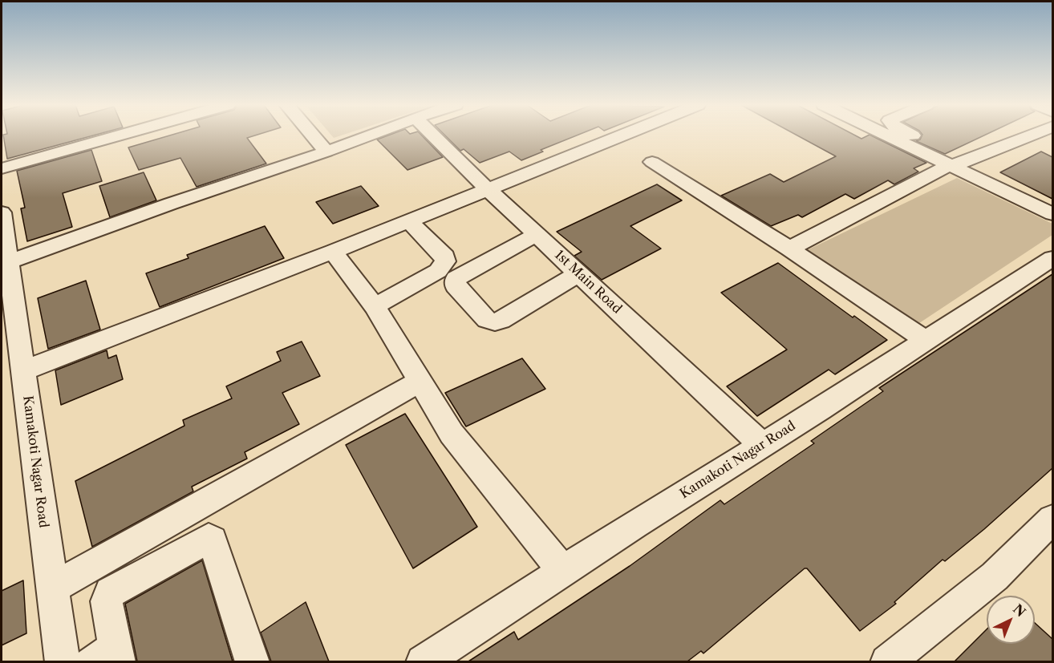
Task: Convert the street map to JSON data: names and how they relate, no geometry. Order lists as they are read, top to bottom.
{
  "streets": {
    "street": ["1st Main Road", "Kamakoti Nagar Road"]
  },
  "crossings": [
    ["1st Main Road", "Kamakoti Nagar Road"]
  ],
  "north": "top right"
}
